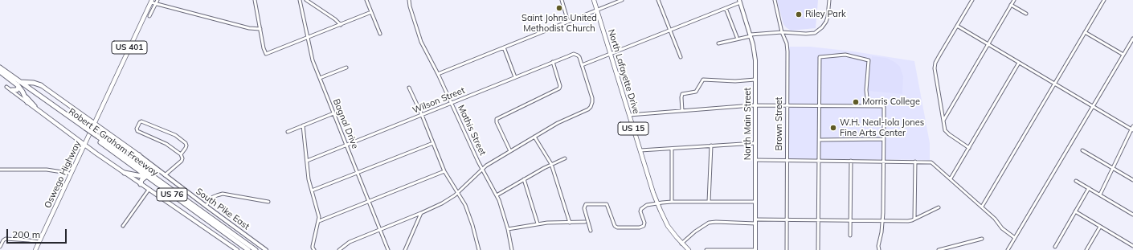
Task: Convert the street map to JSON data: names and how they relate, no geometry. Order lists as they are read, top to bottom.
{
  "streets": {
    "highway": ["Robert E Graham Freeway", "US 76"],
    "main road": [
      "US 401",
      "North Lafayette Drive",
      "US 15",
      "Oswego Highway",
      "South Pike East"
    ],
    "street": [
      "Wilson Street",
      "Bagnal Drive",
      "North Main Street",
      "Brown Street",
      "Mathis Street"
    ]
  },
  "crossings": [
    ["Wilson Street", "Bagnal Drive"],
    ["Wilson Street", "Mathis Street"],
    ["Robert E Graham Freeway", "US 76"],
    ["Oswego Highway", "South Pike East"]
  ],
  "places": [
    "Saint Johns United Methodist Church",
    "Riley Park",
    "Morris College",
    "W.H. Neal-Iola Jones Fine Arts Center"
  ],
  "scale_bar": "200 m"
}
